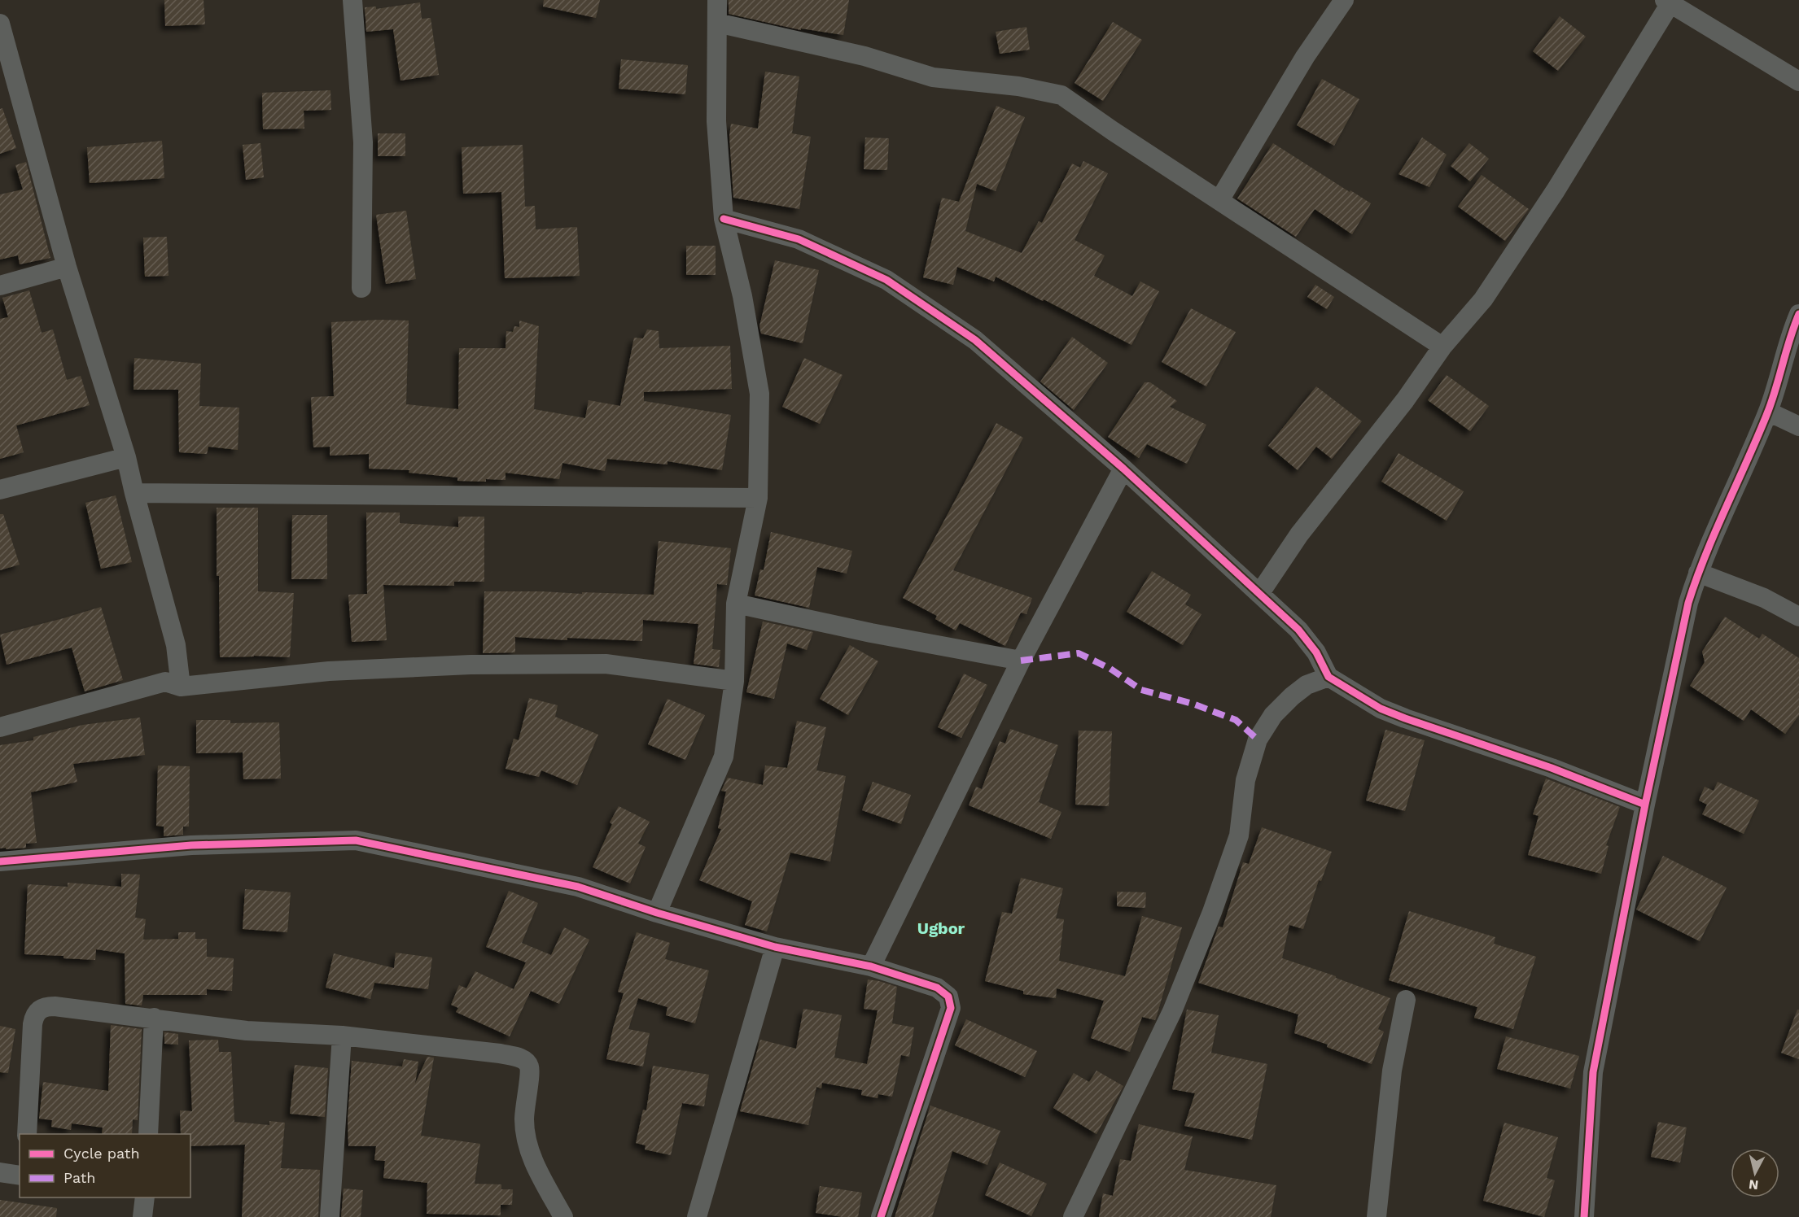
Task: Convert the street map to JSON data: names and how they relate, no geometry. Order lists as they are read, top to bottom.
{
  "districts": ["Ugbor"],
  "legend": ["Cycle path", "Path"],
  "north": "bottom"
}
